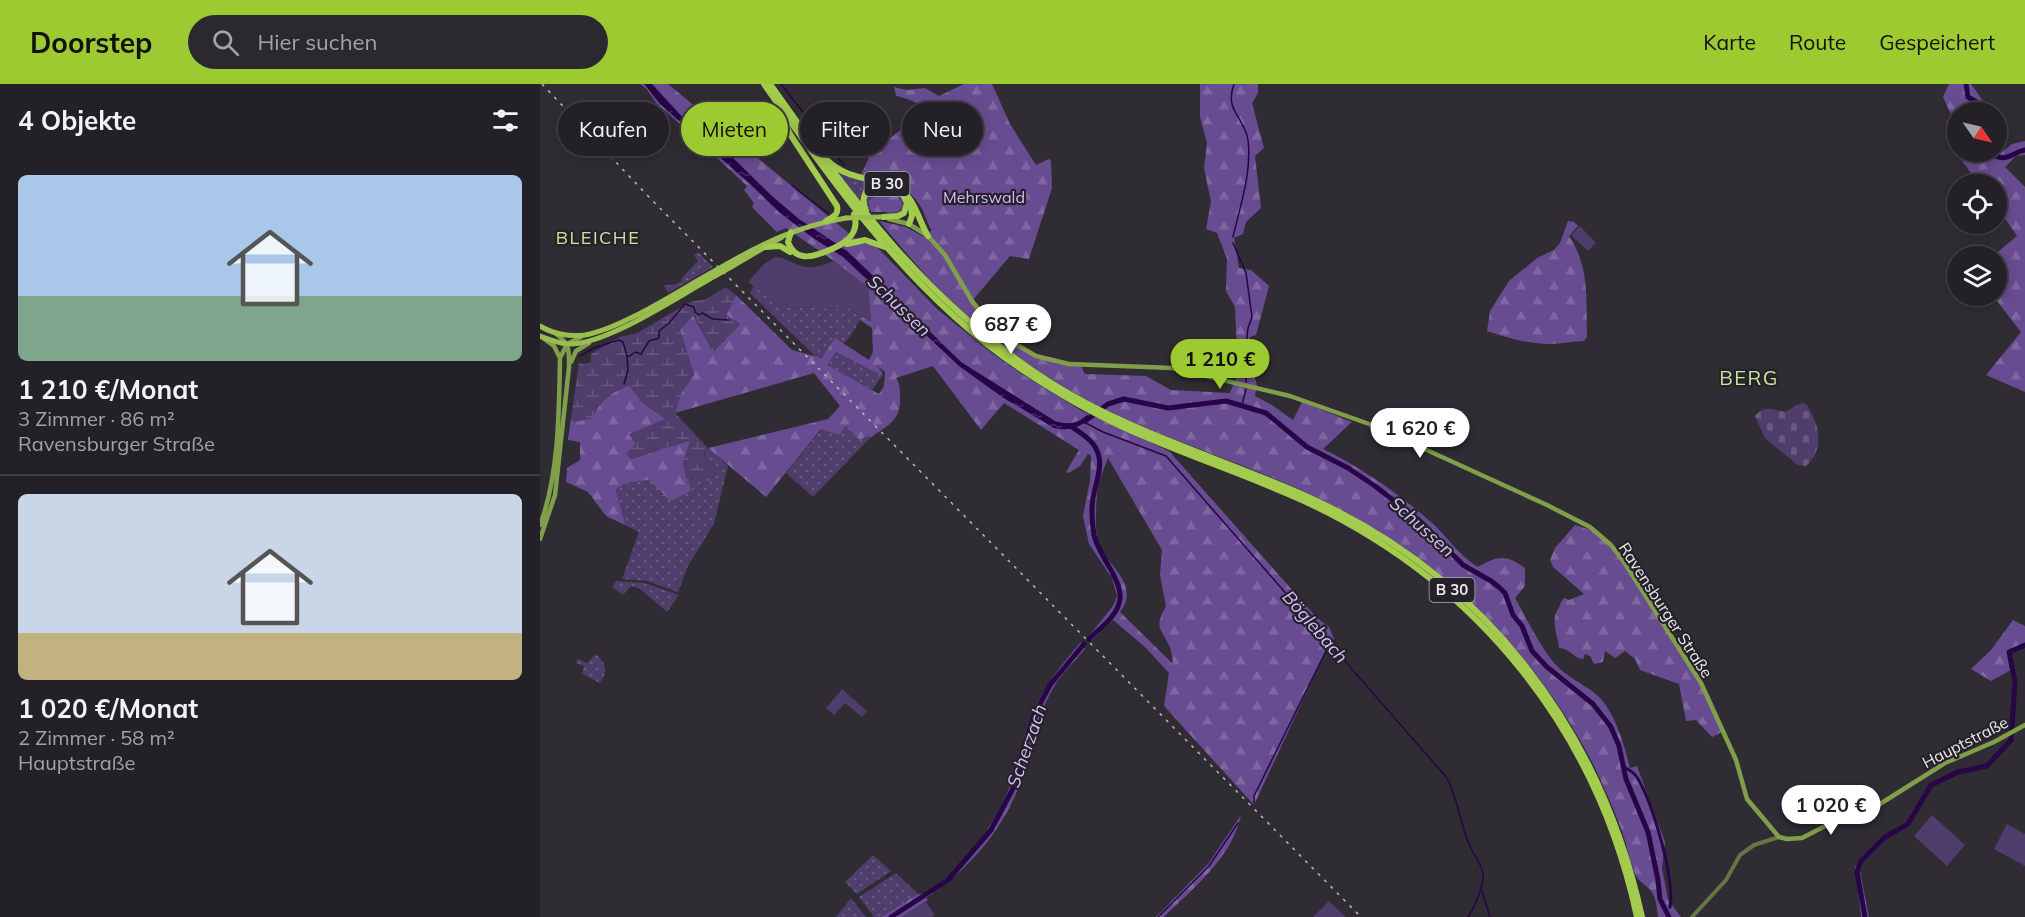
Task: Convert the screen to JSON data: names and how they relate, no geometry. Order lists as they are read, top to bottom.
{
  "streets": {
    "highway": ["B 30"],
    "main road": ["Ravensburger Straße", "Hauptstraße"]
  },
  "crossings": [
    ["B 30", "Ravensburger Straße"],
    ["Ravensburger Straße", "Hauptstraße"]
  ],
  "districts": ["BLEICHE", "BERG"],
  "water": ["Schussen", "Böglebach", "Scherzach"],
  "parks": ["Mehrswald"],
  "north": "bottom right",
  "page": {
    "header": "Doorstep",
    "search": "Hier suchen",
    "nav": ["Karte", "Route", "Gespeichert"],
    "heading": "4 Objekte",
    "chip": [
      "Kaufen",
      "Mieten",
      "Filter",
      "Neu"
    ],
    "list": [
      {
        "name": "1 210 €/Monat",
        "note": "3 Zimmer · 86 m² · Ravensburger Straße"
      },
      {
        "name": "1 020 €/Monat",
        "note": "2 Zimmer · 58 m² · Hauptstraße"
      }
    ],
    "price": [
      "687 €",
      "1 210 €",
      "1 620 €",
      "1 020 €"
    ]
  }
}
